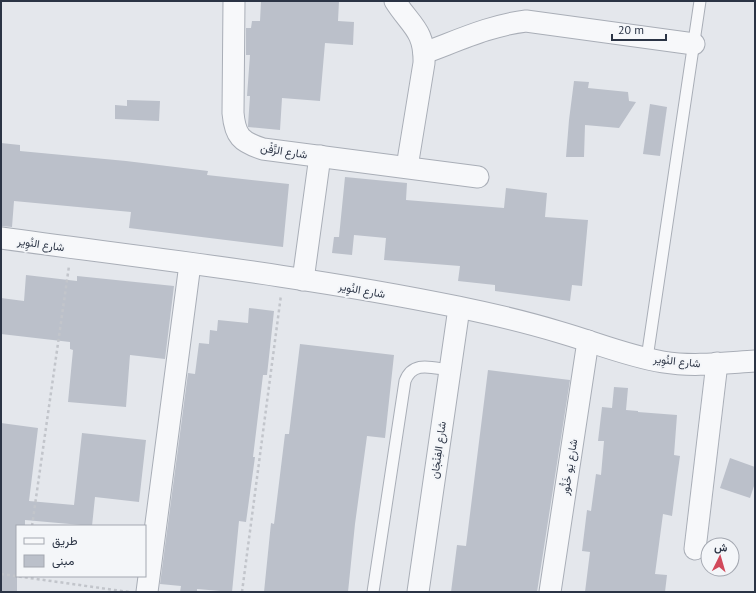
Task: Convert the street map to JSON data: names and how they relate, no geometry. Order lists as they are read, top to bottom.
{
  "streets": {
    "street": [
      "شارع الزَّفْن",
      "شارع النُوِير",
      "شارع الفِنْجَان",
      "شارع يَو خَنُّور"
    ]
  },
  "crossings": [
    ["شارع الزَّفْن", "شارع النُوِير"],
    ["شارع النُوِير", "شارع الفِنْجَان"],
    ["شارع النُوِير", "شارع يَو خَنُّور"]
  ],
  "legend": ["طريق", "مبنى"],
  "scale_bar": "20 m",
  "north": "top"
}
